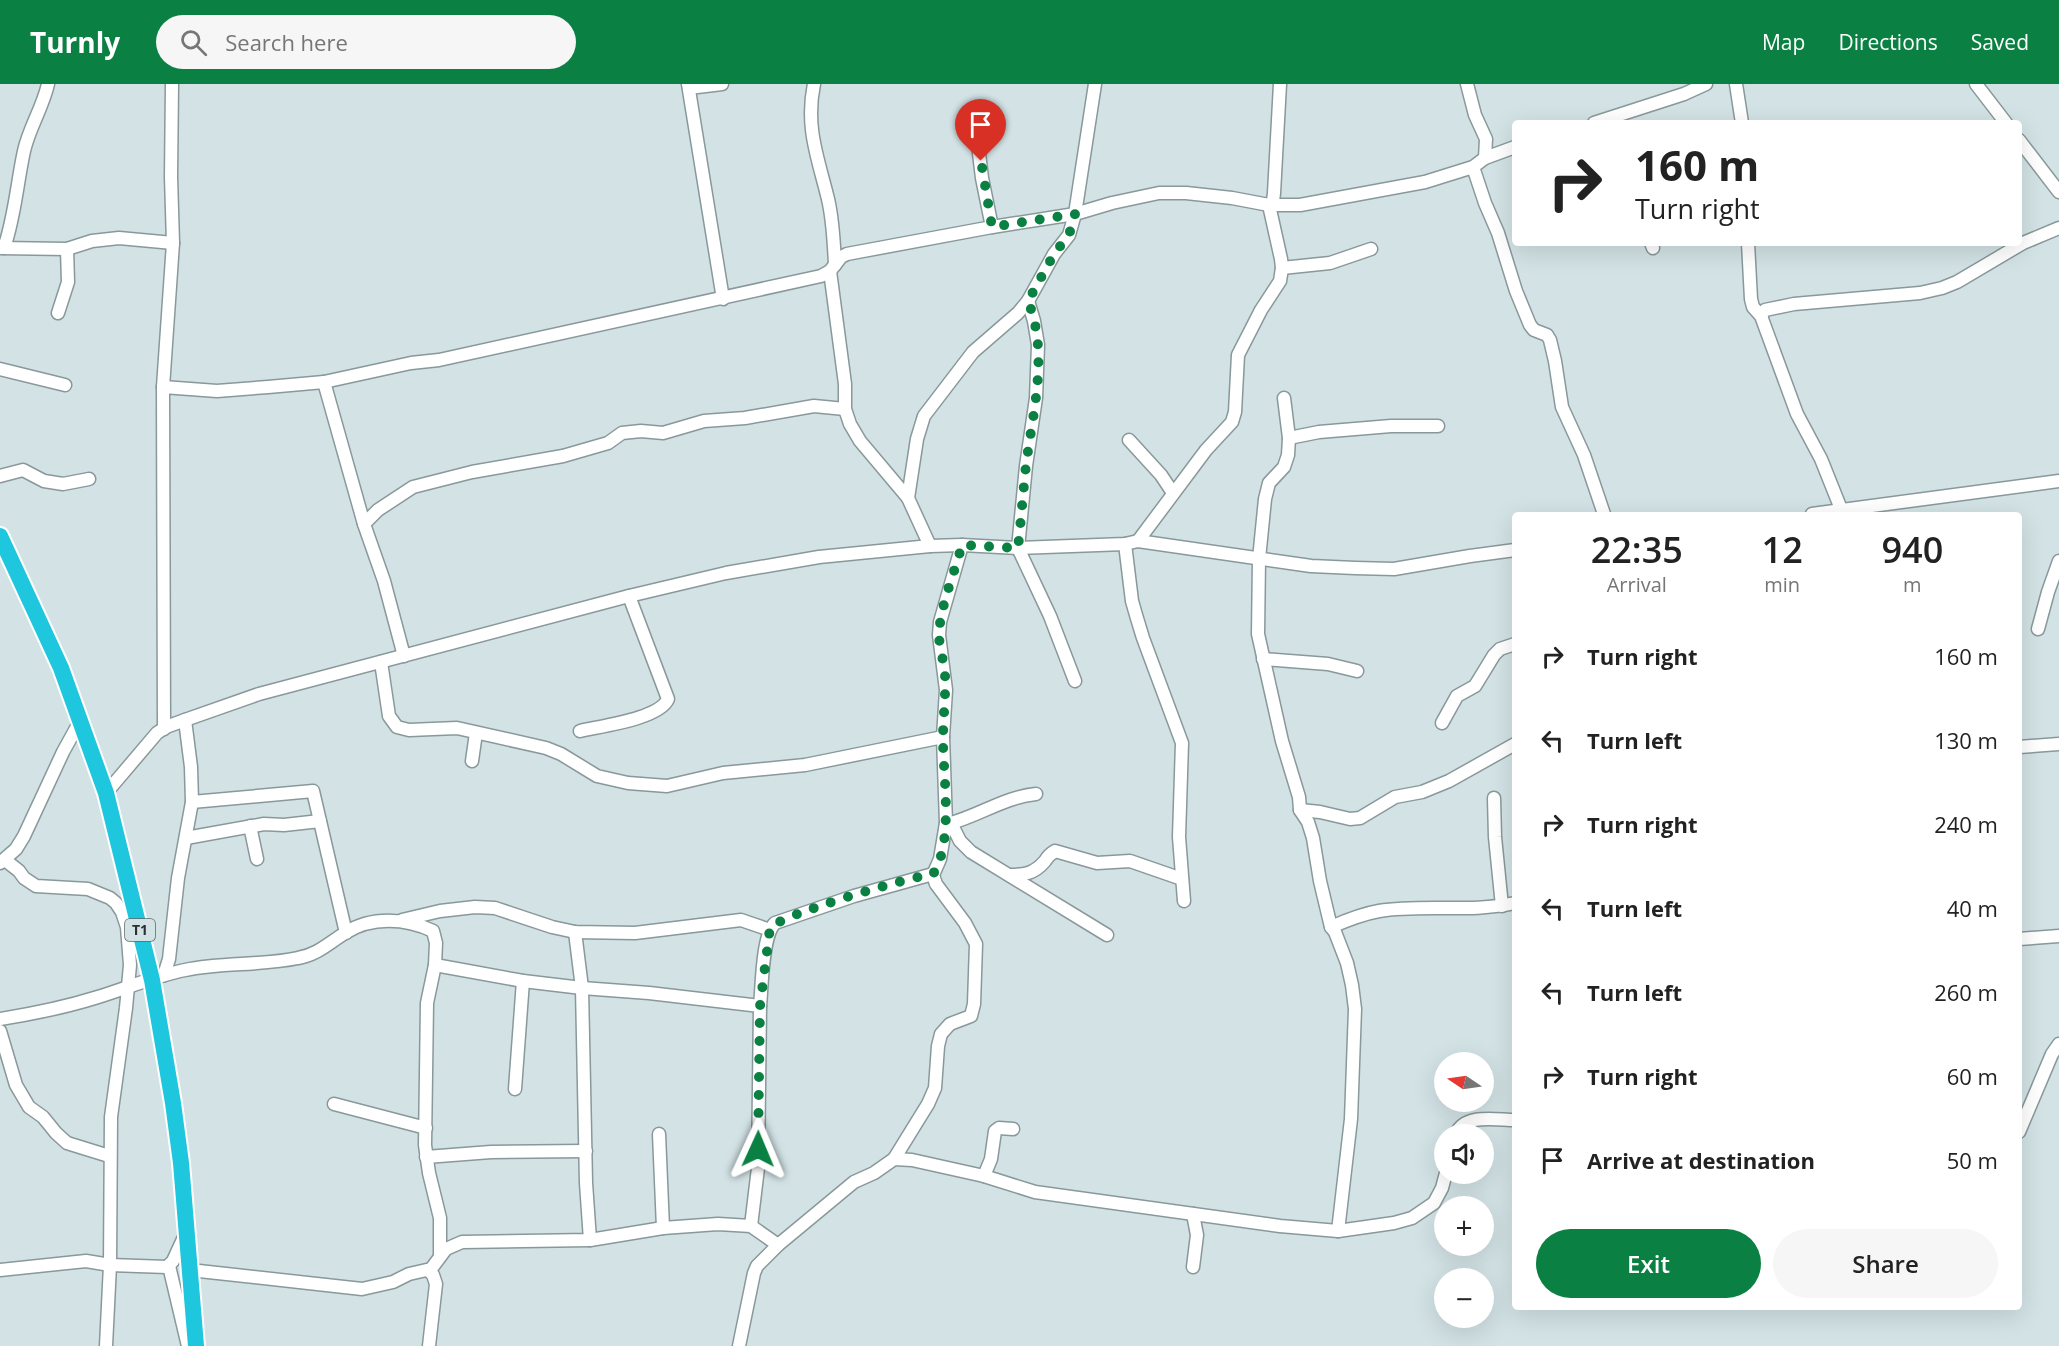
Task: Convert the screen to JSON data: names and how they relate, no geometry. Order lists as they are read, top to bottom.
{
  "streets": {
    "highway": ["T1"]
  },
  "north": "left",
  "page": {
    "header": "Turnly",
    "search": "Search here",
    "nav": ["Map", "Directions", "Saved"],
    "turn": ["160 m", "Turn right"],
    "eta": [
      "22:35",
      "Arrival",
      "12",
      "min",
      "940",
      "m"
    ],
    "list": [
      {
        "name": "Turn right",
        "value": "160 m"
      },
      {
        "name": "Turn left",
        "value": "130 m"
      },
      {
        "name": "Turn right",
        "value": "240 m"
      },
      {
        "name": "Turn left",
        "value": "40 m"
      },
      {
        "name": "Turn left",
        "value": "260 m"
      },
      {
        "name": "Turn right",
        "value": "60 m"
      },
      {
        "name": "Arrive at destination",
        "value": "50 m"
      }
    ],
    "map_buttons": ["+", "−"],
    "buttons": ["Exit", "Share"]
  }
}
